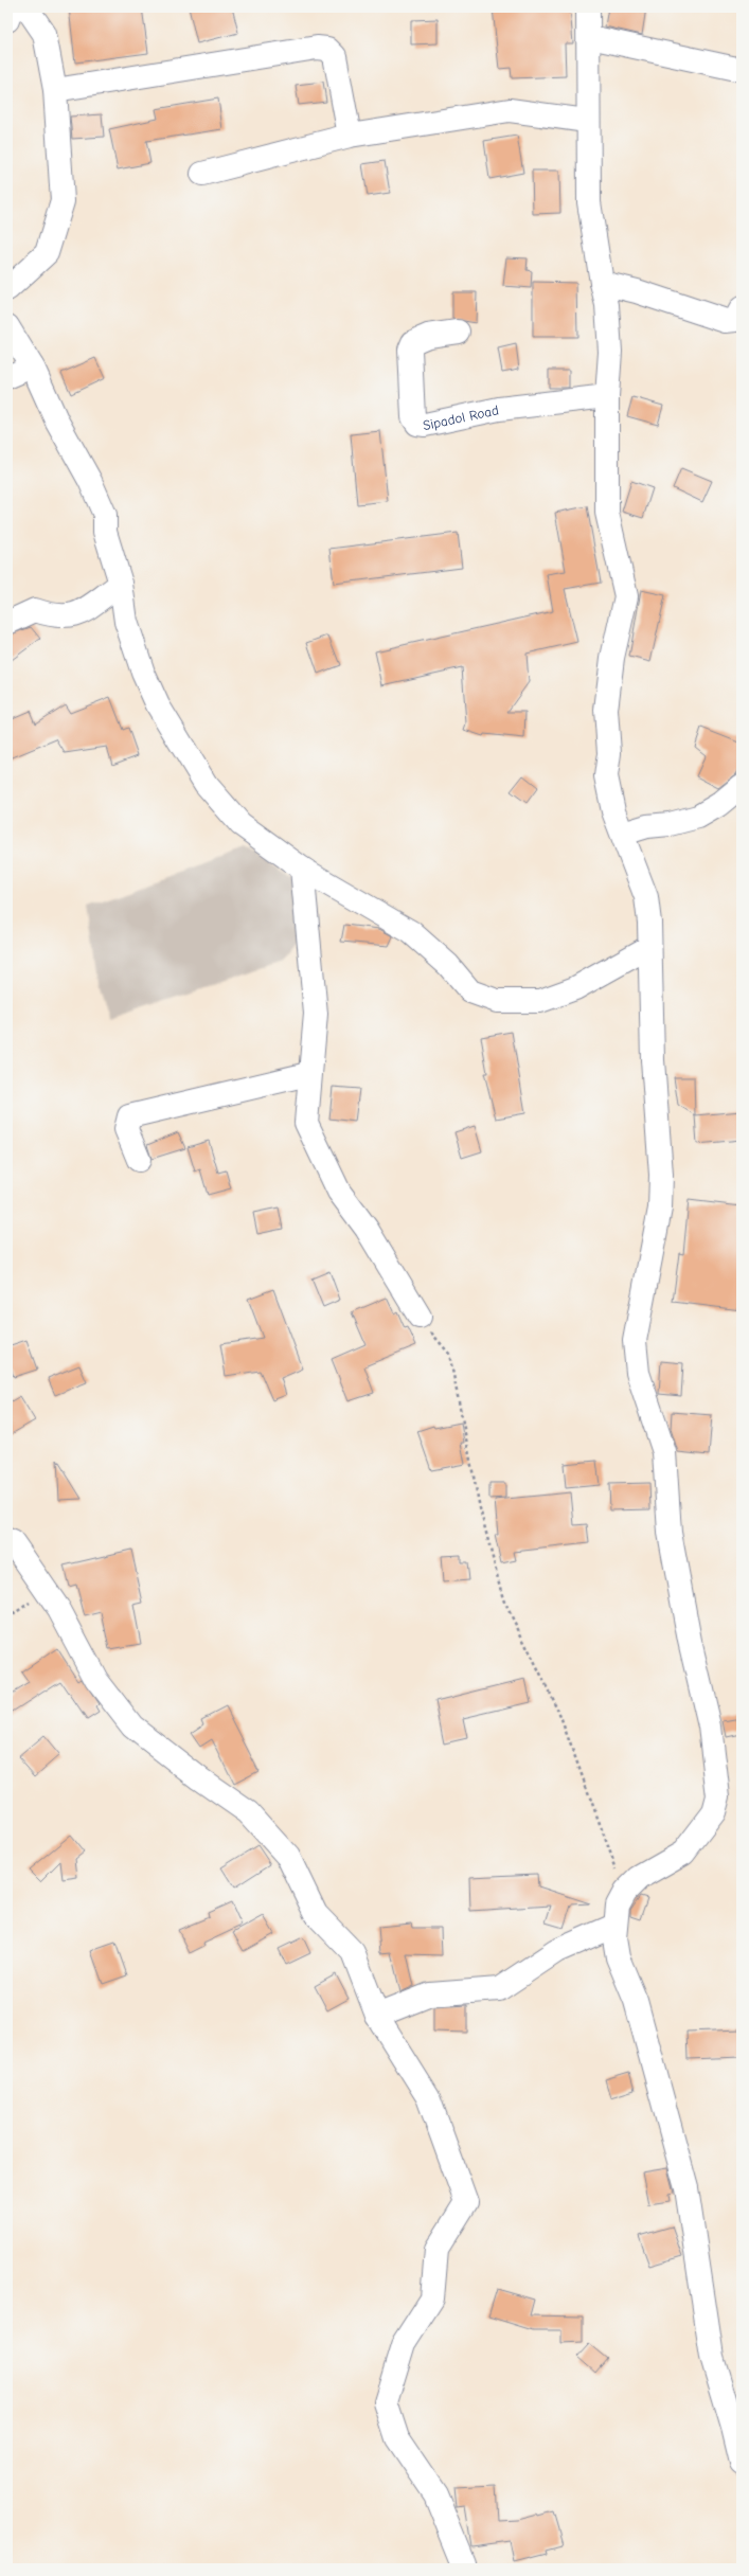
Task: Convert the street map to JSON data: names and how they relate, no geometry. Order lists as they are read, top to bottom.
{
  "streets": {
    "street": ["Sipadol Road"]
  }
}
